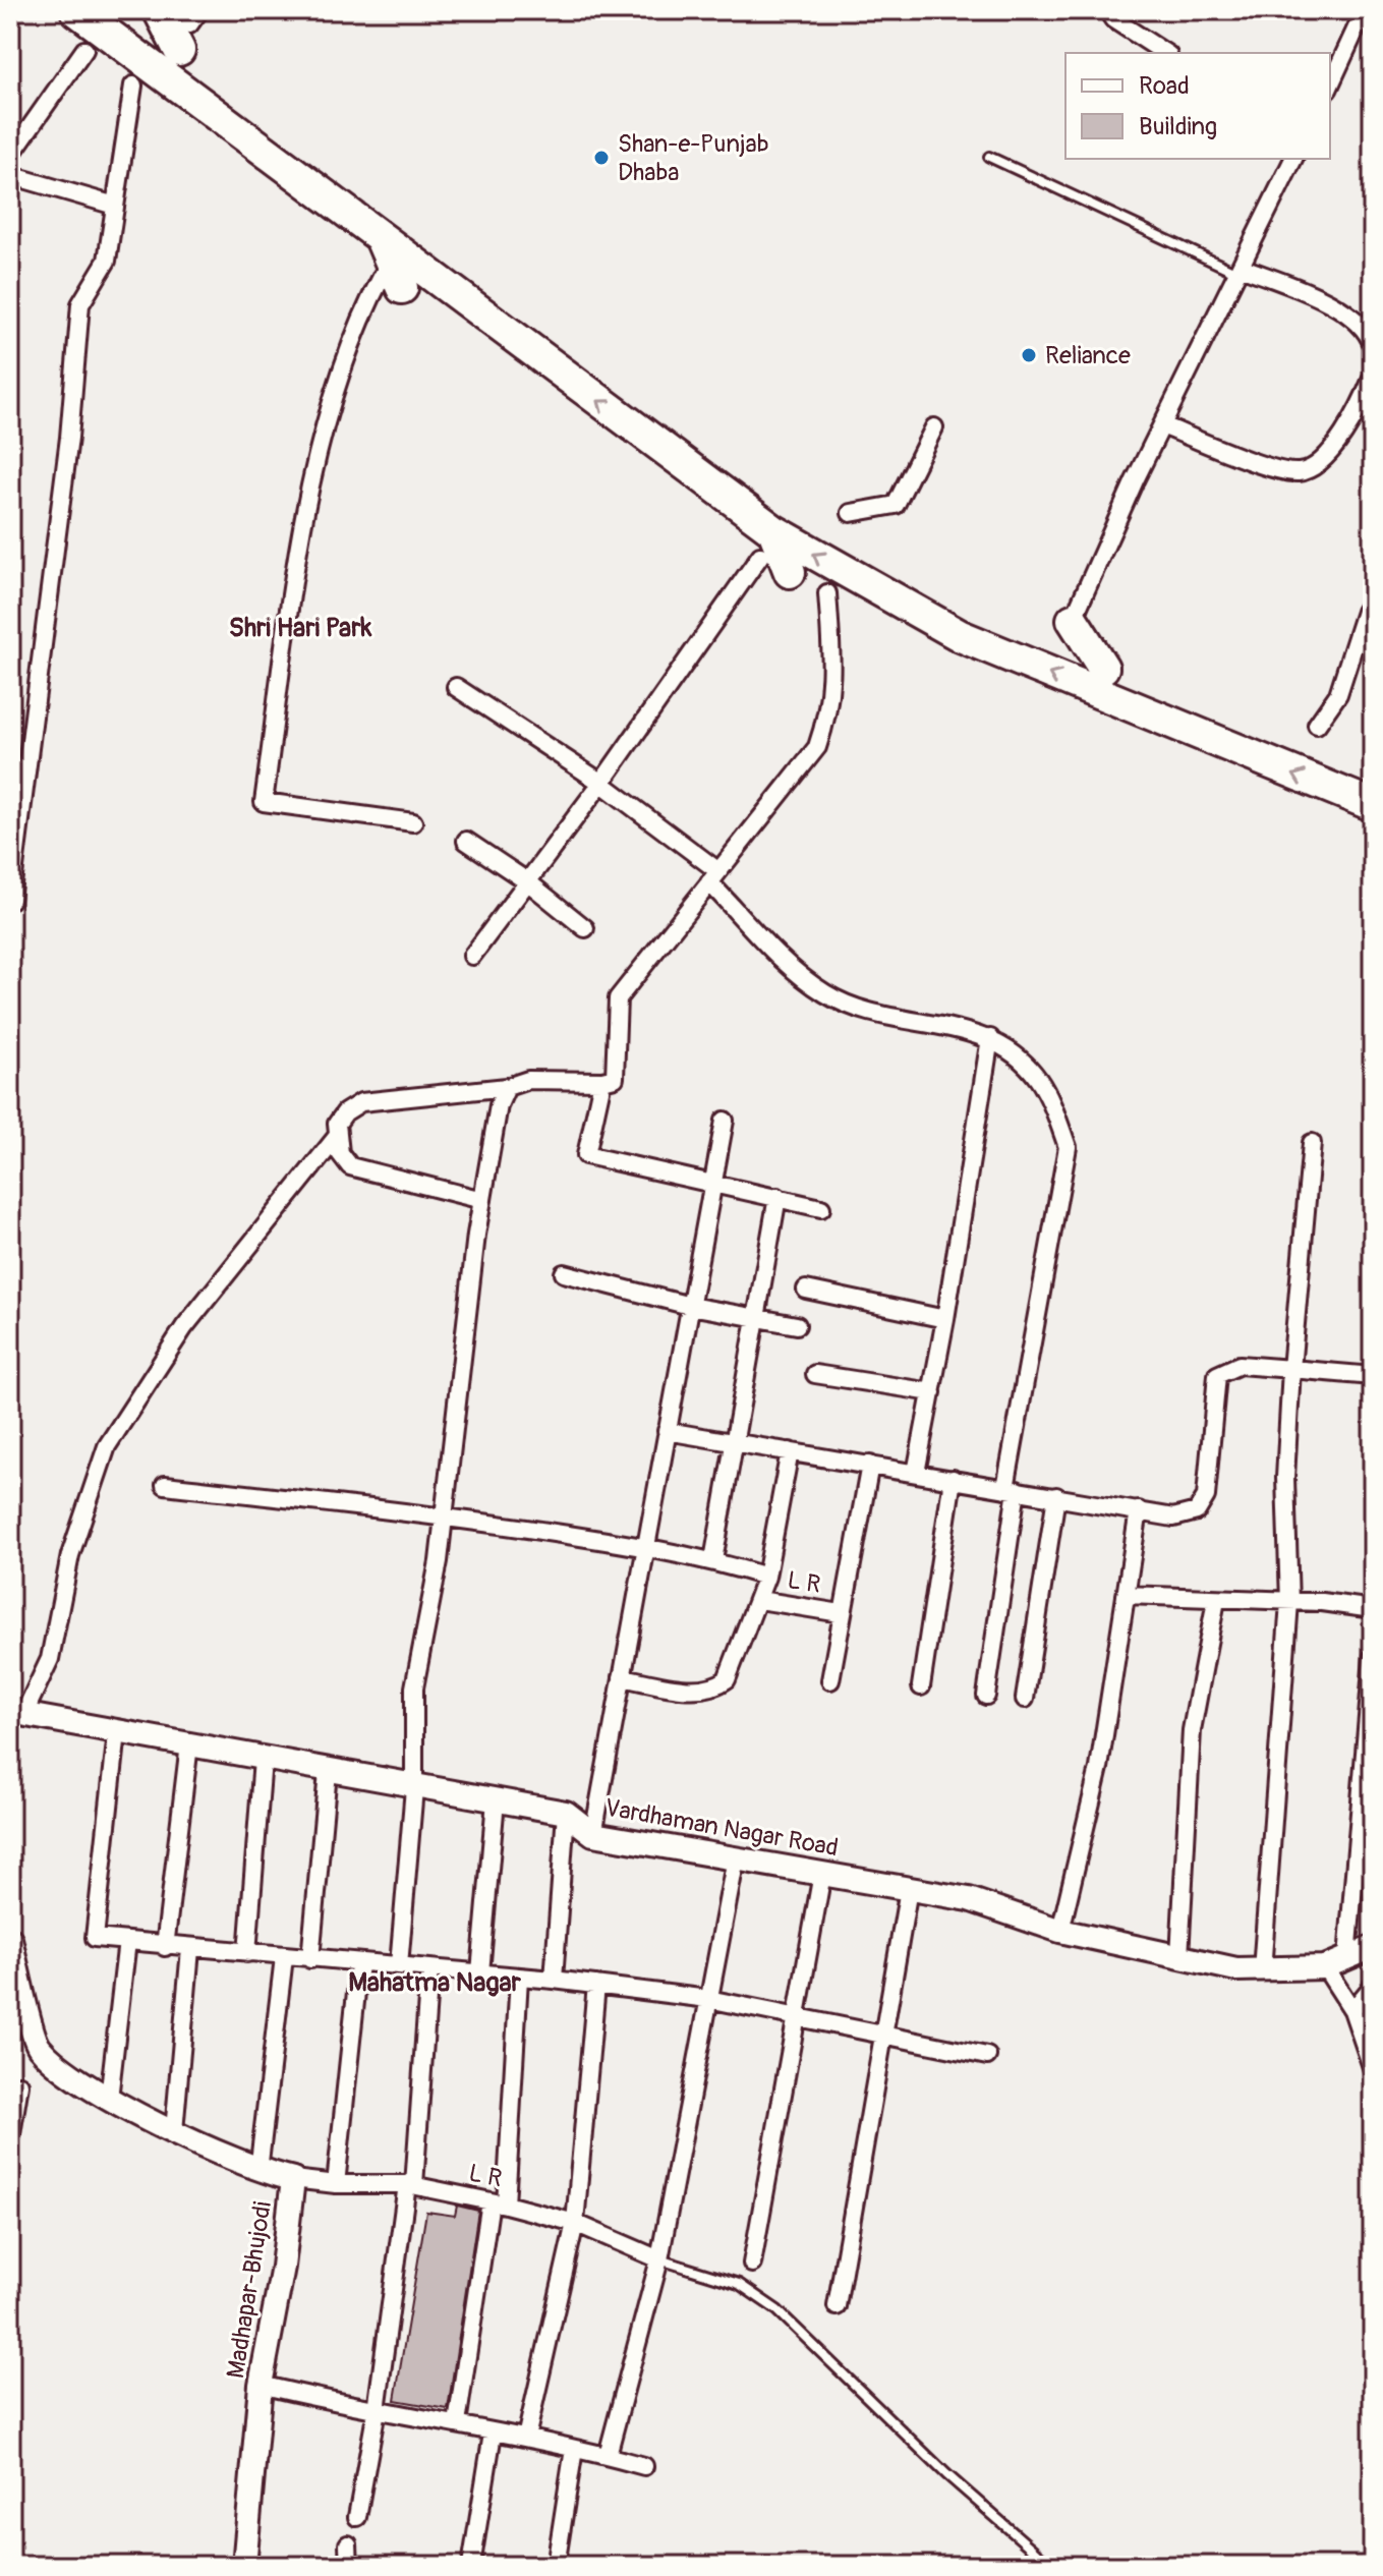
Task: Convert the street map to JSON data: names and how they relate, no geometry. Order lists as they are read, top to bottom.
{
  "streets": {
    "street": ["L R", "Vardhaman Nagar Road", "Madhapar-Bhujodi"]
  },
  "crossings": [
    ["L R", "Madhapar-Bhujodi"]
  ],
  "districts": ["Shri Hari Park", "Mahatma Nagar"],
  "places": ["Shan-e-Punjab Dhaba", "Reliance"],
  "legend": ["Road", "Building"]
}
